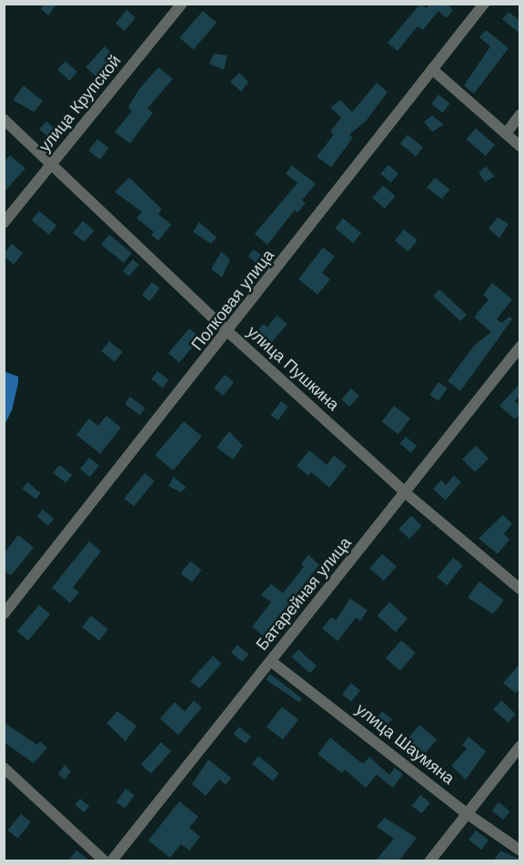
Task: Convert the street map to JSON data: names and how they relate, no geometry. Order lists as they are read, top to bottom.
{
  "streets": {
    "street": [
      "улица Крупской",
      "Полковая улица",
      "улица Пушкина",
      "Батарейная улица",
      "улица Шаумяна"
    ]
  },
  "crossings": [
    ["улица Крупской", "улица Пушкина"],
    ["Полковая улица", "улица Пушкина"],
    ["улица Пушкина", "Батарейная улица"],
    ["Батарейная улица", "улица Шаумяна"]
  ]
}
